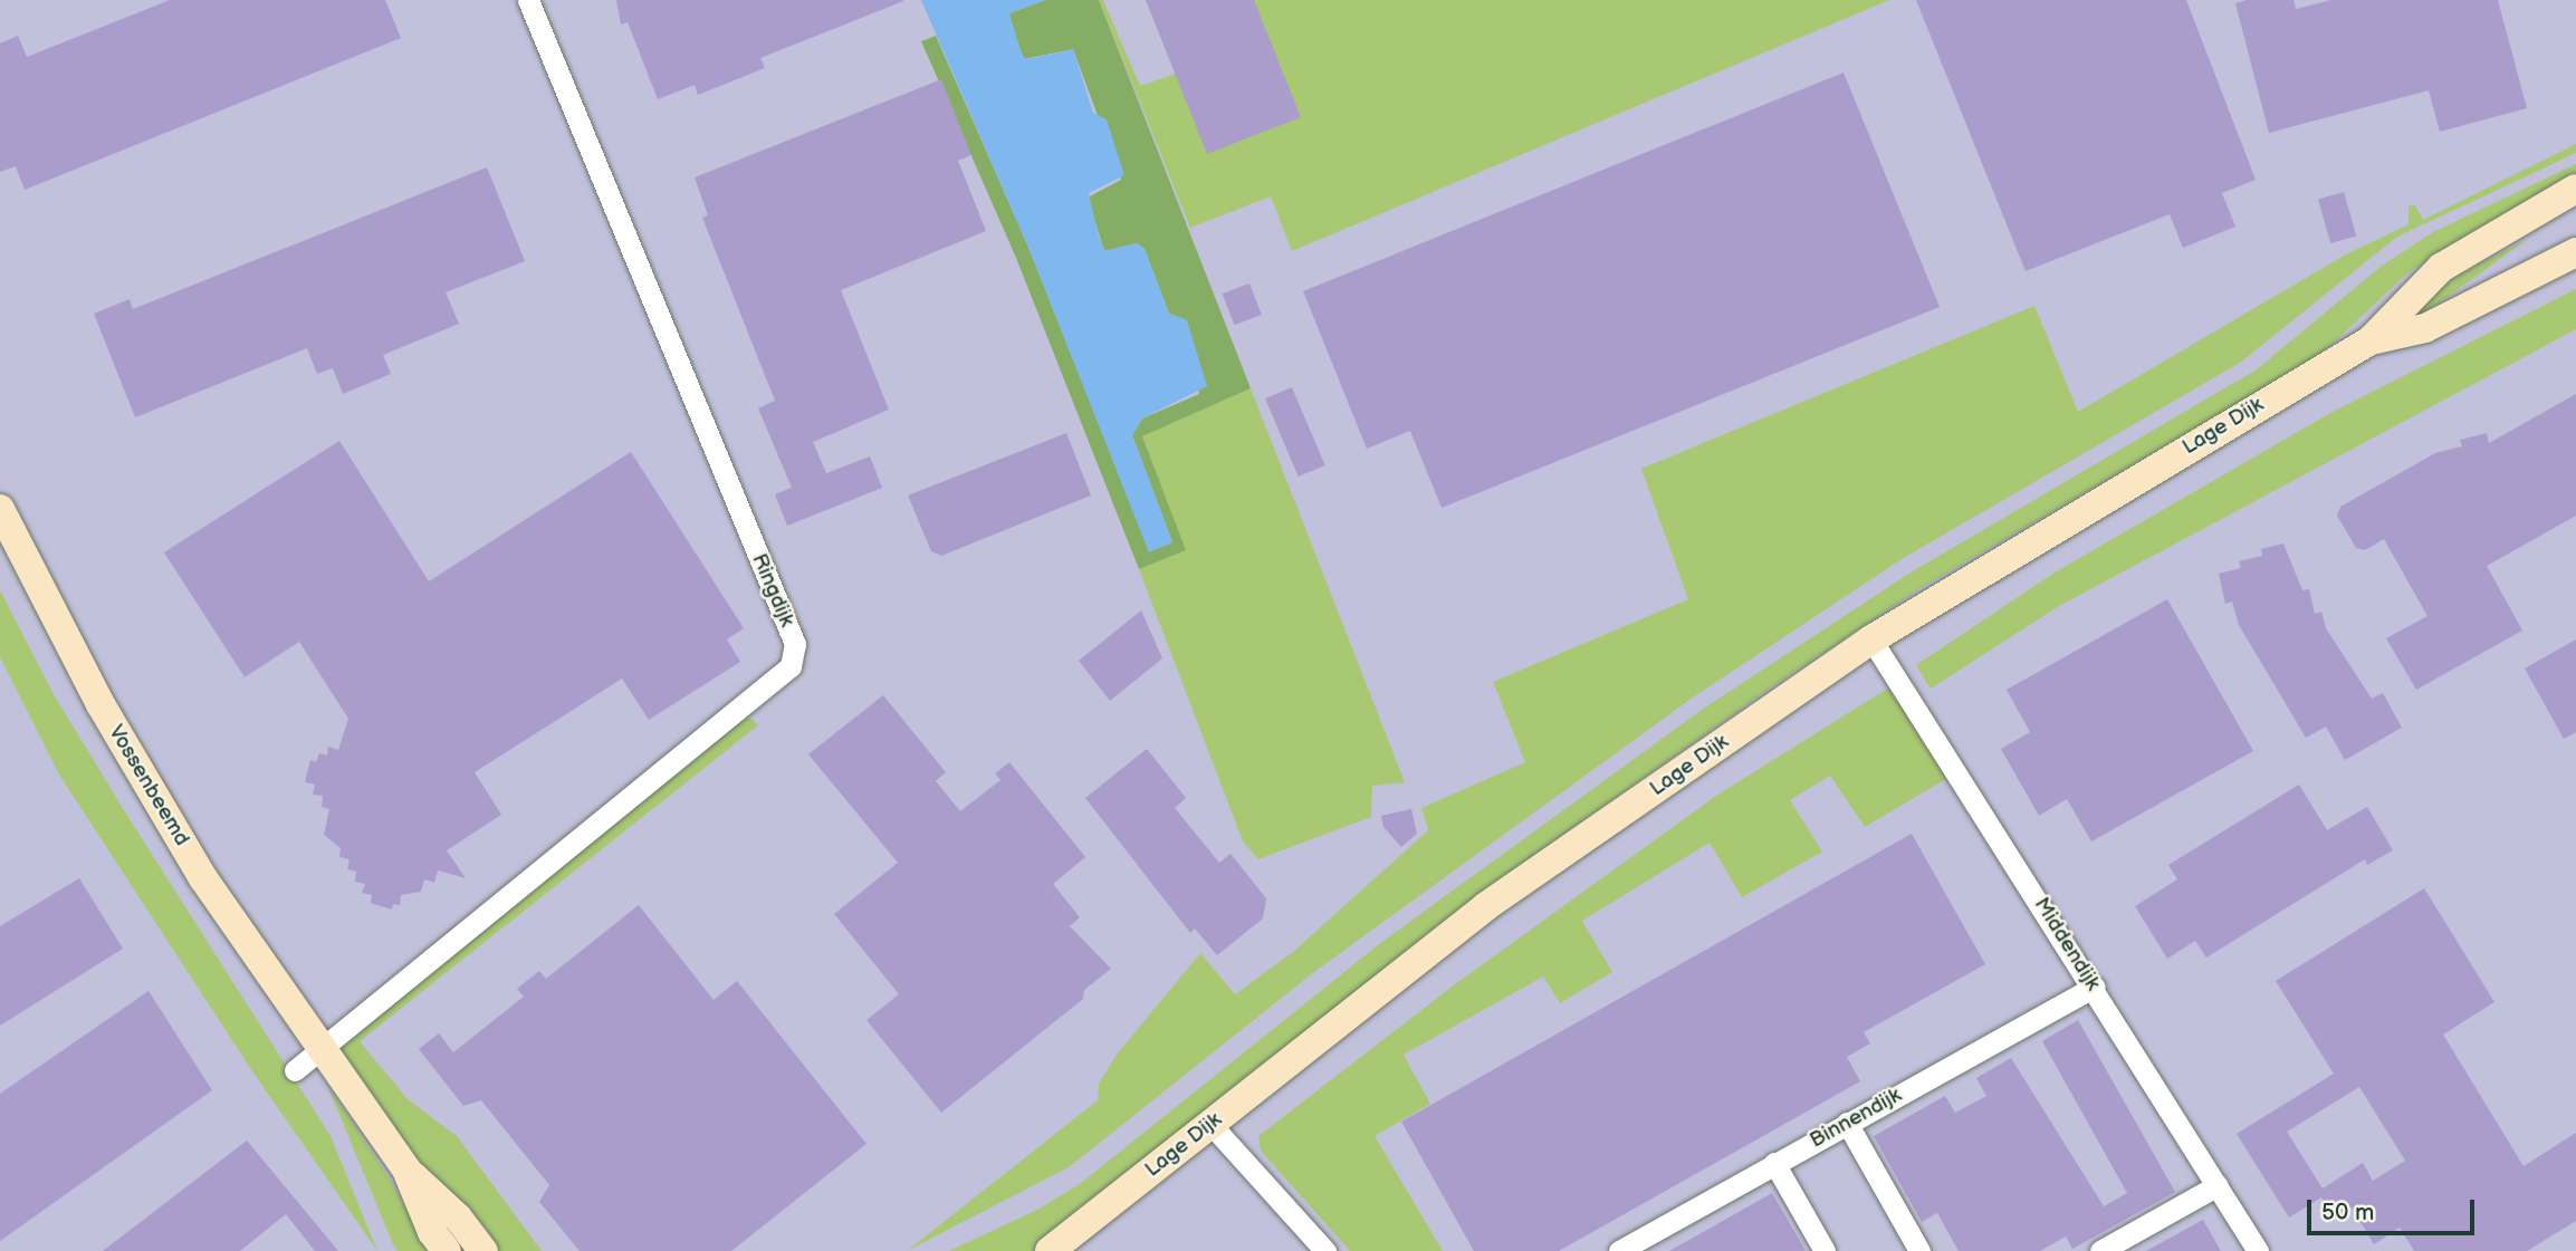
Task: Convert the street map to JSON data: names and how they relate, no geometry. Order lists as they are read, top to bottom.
{
  "streets": {
    "main road": ["Lage Dijk", "Vossenbeemd"],
    "street": ["Ringdijk", "Middendijk", "Binnendijk"]
  },
  "crossings": [
    ["Lage Dijk", "Middendijk"],
    ["Ringdijk", "Vossenbeemd"],
    ["Middendijk", "Binnendijk"]
  ],
  "scale_bar": "50 m"
}
